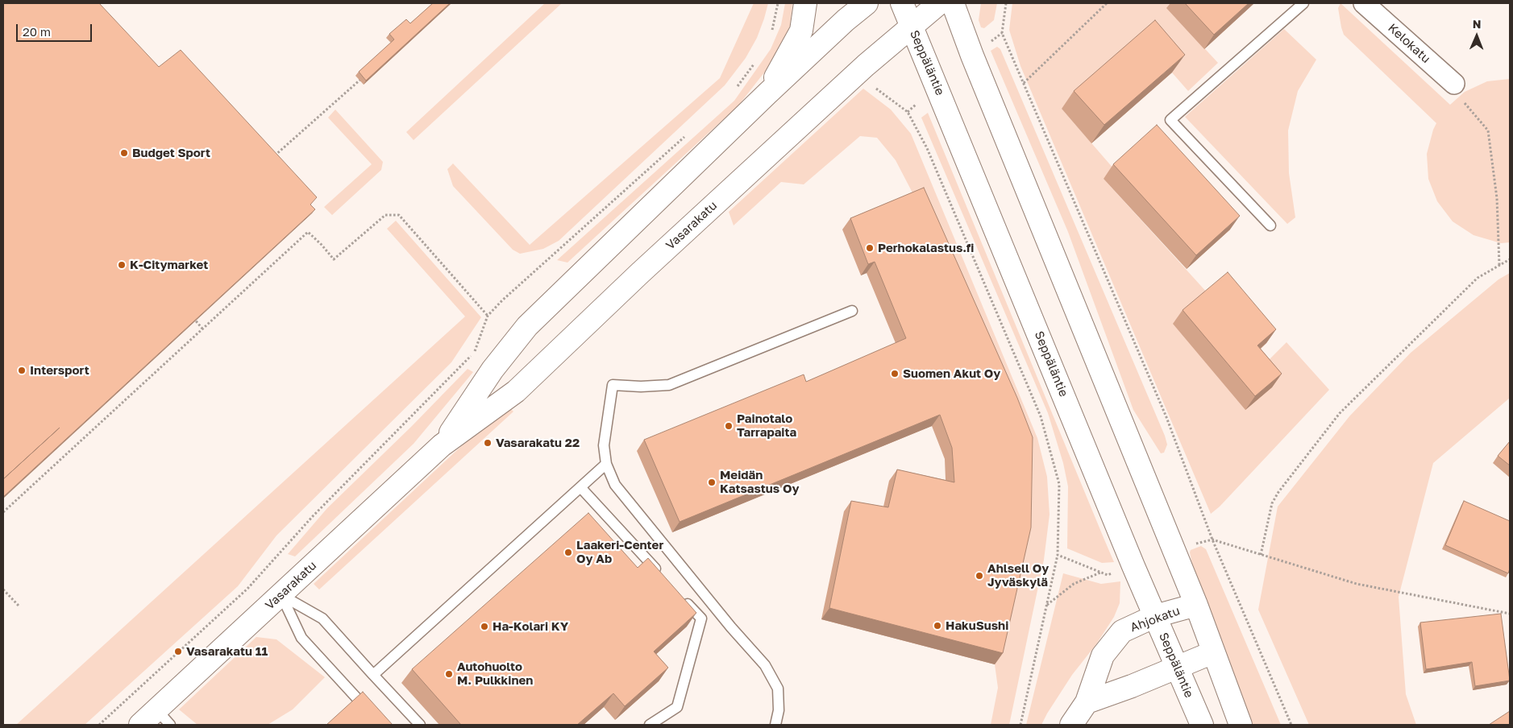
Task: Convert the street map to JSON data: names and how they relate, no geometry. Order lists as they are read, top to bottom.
{
  "streets": {
    "street": [
      "Kelokatu",
      "Seppäläntie",
      "Vasarakatu",
      "Ahjokatu"
    ]
  },
  "crossings": [
    ["Seppäläntie", "Vasarakatu"],
    ["Seppäläntie", "Ahjokatu"]
  ],
  "places": [
    "Budget Sport",
    "Perhokalastus.fi",
    "K-Citymarket",
    "Intersport",
    "Suomen Akut Oy",
    "Painotalo Tarrapaita",
    "Vasarakatu 22",
    "Meidän Katsastus Oy",
    "Laakeri-Center Oy Ab",
    "Ahlsell Oy Jyväskylä",
    "HakuSushi",
    "Ha-Kolari KY",
    "Vasarakatu 11",
    "Autohuolto M. Pulkkinen"
  ],
  "scale_bar": "20 m",
  "north": "top"
}
